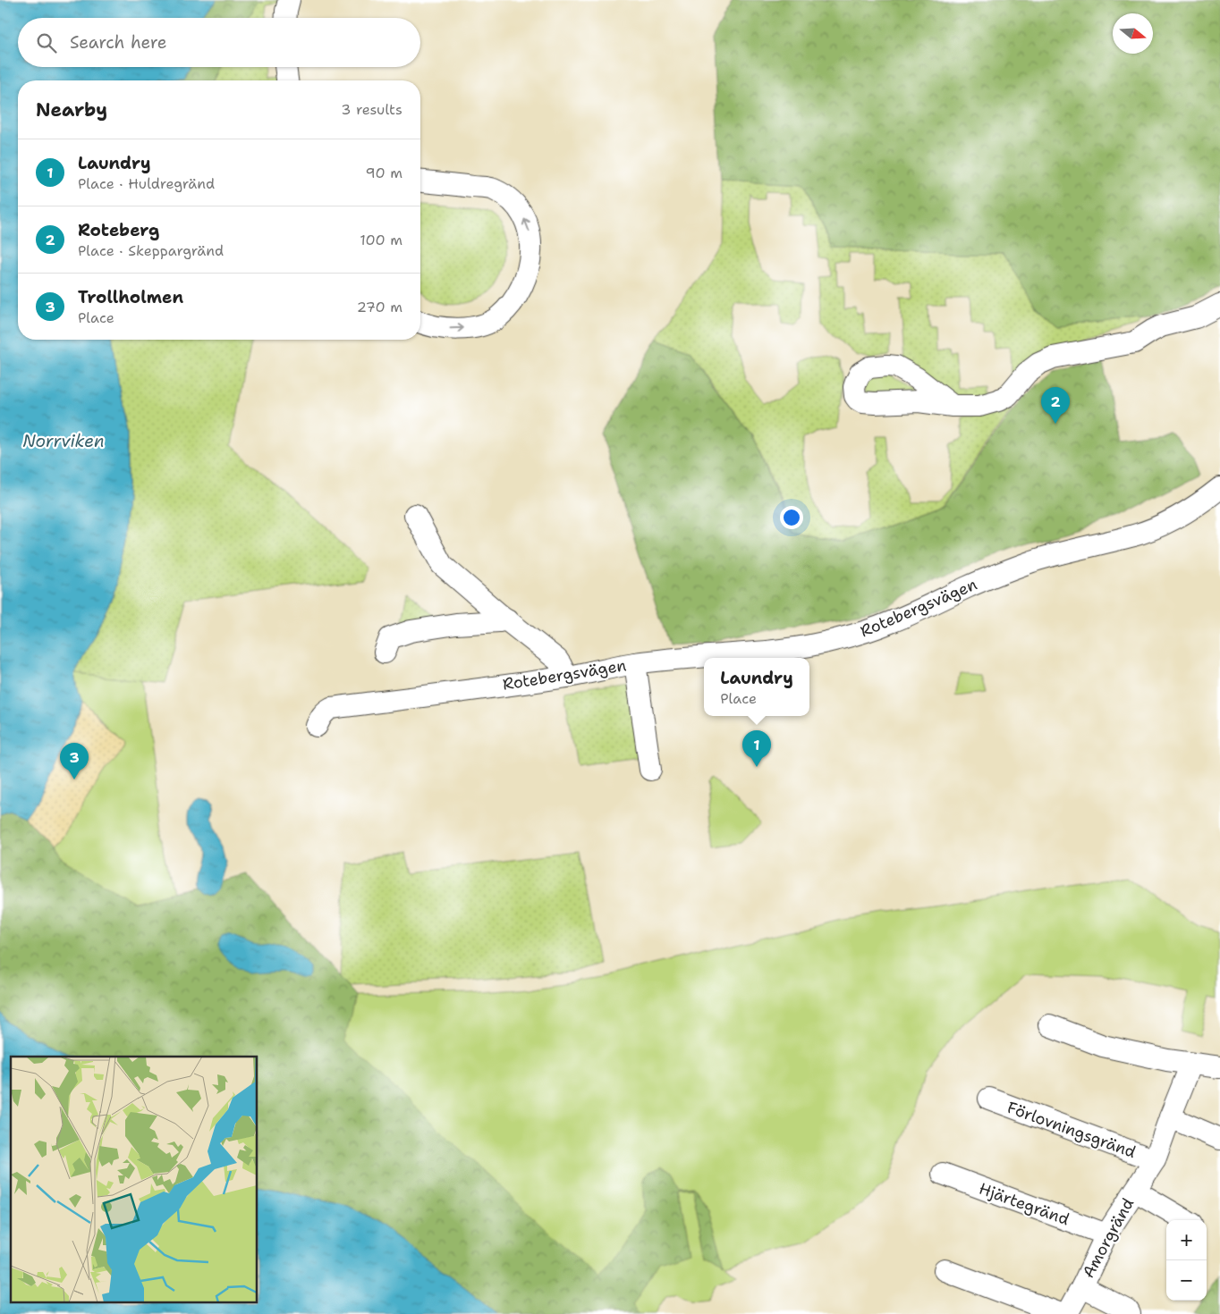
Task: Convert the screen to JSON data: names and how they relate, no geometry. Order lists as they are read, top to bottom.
{
  "streets": {
    "street": [
      "Rotebergsvägen",
      "Förlovningsgränd",
      "Hjärtegränd",
      "Amorgränd"
    ]
  },
  "crossings": [
    ["Förlovningsgränd", "Amorgränd"],
    ["Hjärtegränd", "Amorgränd"]
  ],
  "water": ["Norrviken"],
  "north": "right",
  "page": {
    "search": "Search here",
    "heading": ["Nearby", "3 results"],
    "list": [
      {
        "mark": "1",
        "name": "Laundry",
        "note": "Place · Huldregränd",
        "value": "90 m"
      },
      {
        "mark": "2",
        "name": "Roteberg",
        "note": "Place · Skeppargränd",
        "value": "100 m"
      },
      {
        "mark": "3",
        "name": "Trollholmen",
        "note": "Place",
        "value": "270 m"
      }
    ],
    "pins": ["2", "1", "3"],
    "popup": ["Laundry", "Place"],
    "map_buttons": ["+", "−"]
  }
}
